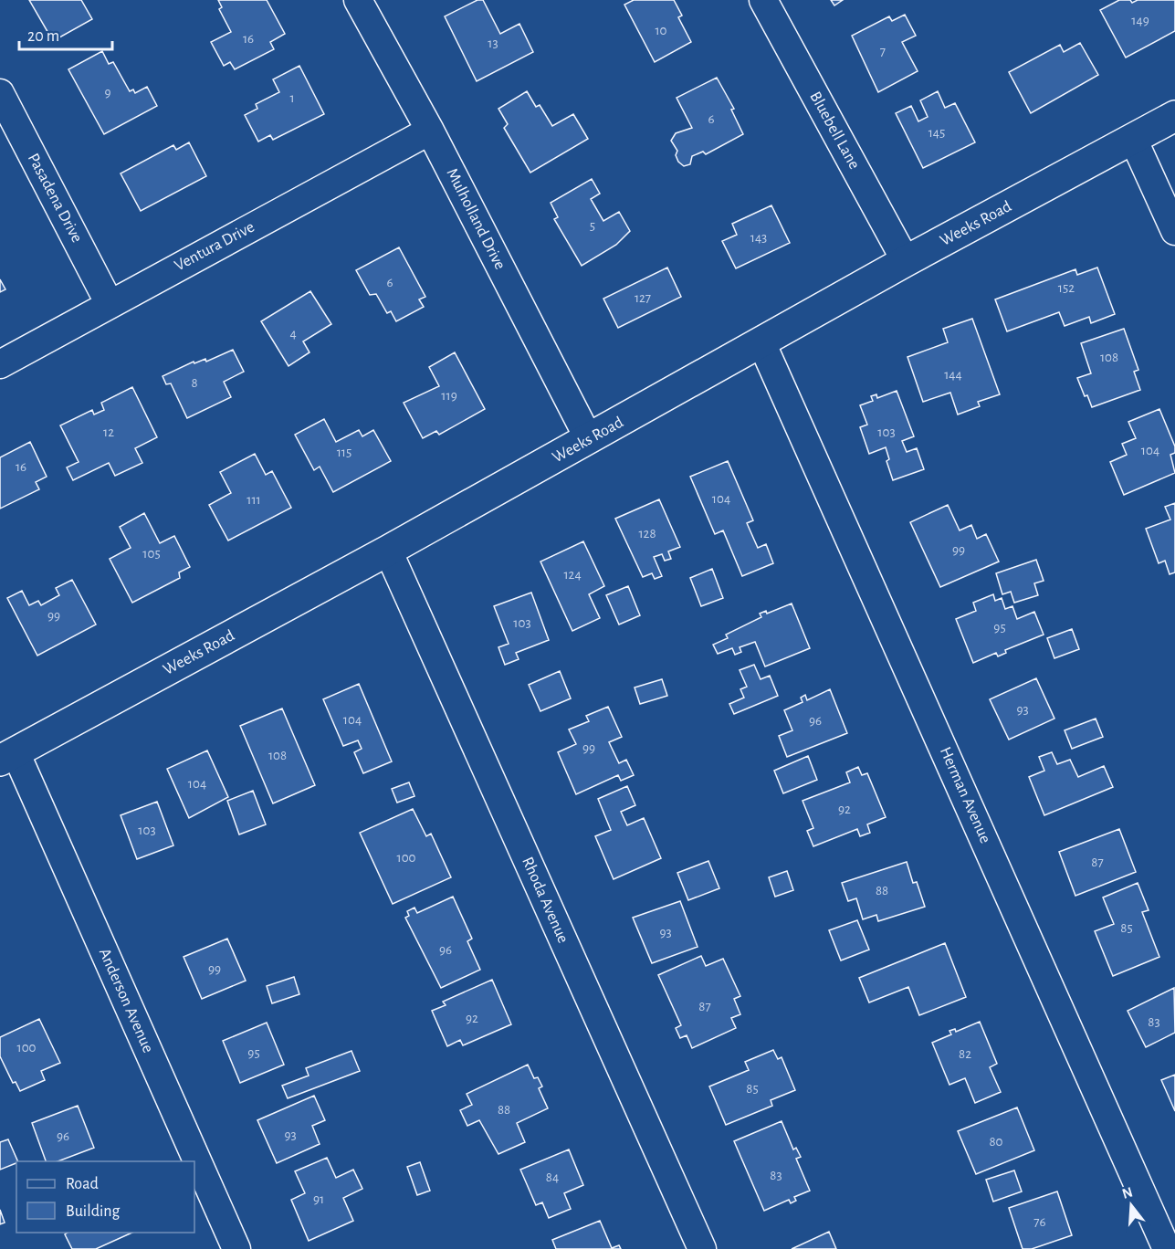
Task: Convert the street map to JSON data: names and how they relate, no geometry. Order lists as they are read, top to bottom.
{
  "streets": {
    "street": [
      "Bluebell Lane",
      "Pasadena Drive",
      "Mulholland Drive",
      "Weeks Road",
      "Ventura Drive",
      "Herman Avenue",
      "Rhoda Avenue",
      "Anderson Avenue"
    ]
  },
  "crossings": [
    ["Bluebell Lane", "Weeks Road"],
    ["Pasadena Drive", "Ventura Drive"],
    ["Mulholland Drive", "Weeks Road"],
    ["Mulholland Drive", "Ventura Drive"],
    ["Weeks Road", "Herman Avenue"],
    ["Weeks Road", "Rhoda Avenue"],
    ["Weeks Road", "Anderson Avenue"]
  ],
  "house_numbers": [
    "149",
    "10",
    "16",
    "13",
    "7",
    "9",
    "1",
    "6",
    "145",
    "5",
    "143",
    "6",
    "152",
    "127",
    "4",
    "108",
    "144",
    "8",
    "119",
    "12",
    "103",
    "104",
    "115",
    "16",
    "104",
    "111",
    "128",
    "99",
    "105",
    "124",
    "99",
    "103",
    "95",
    "93",
    "104",
    "96",
    "99",
    "108",
    "104",
    "92",
    "103",
    "100",
    "87",
    "88",
    "85",
    "93",
    "96",
    "99",
    "87",
    "92",
    "83",
    "100",
    "95",
    "82",
    "85",
    "88",
    "93",
    "96",
    "80",
    "83",
    "84",
    "91",
    "76"
  ],
  "legend": ["Road", "Building"],
  "scale_bar": "20 m",
  "north": "top"
}
